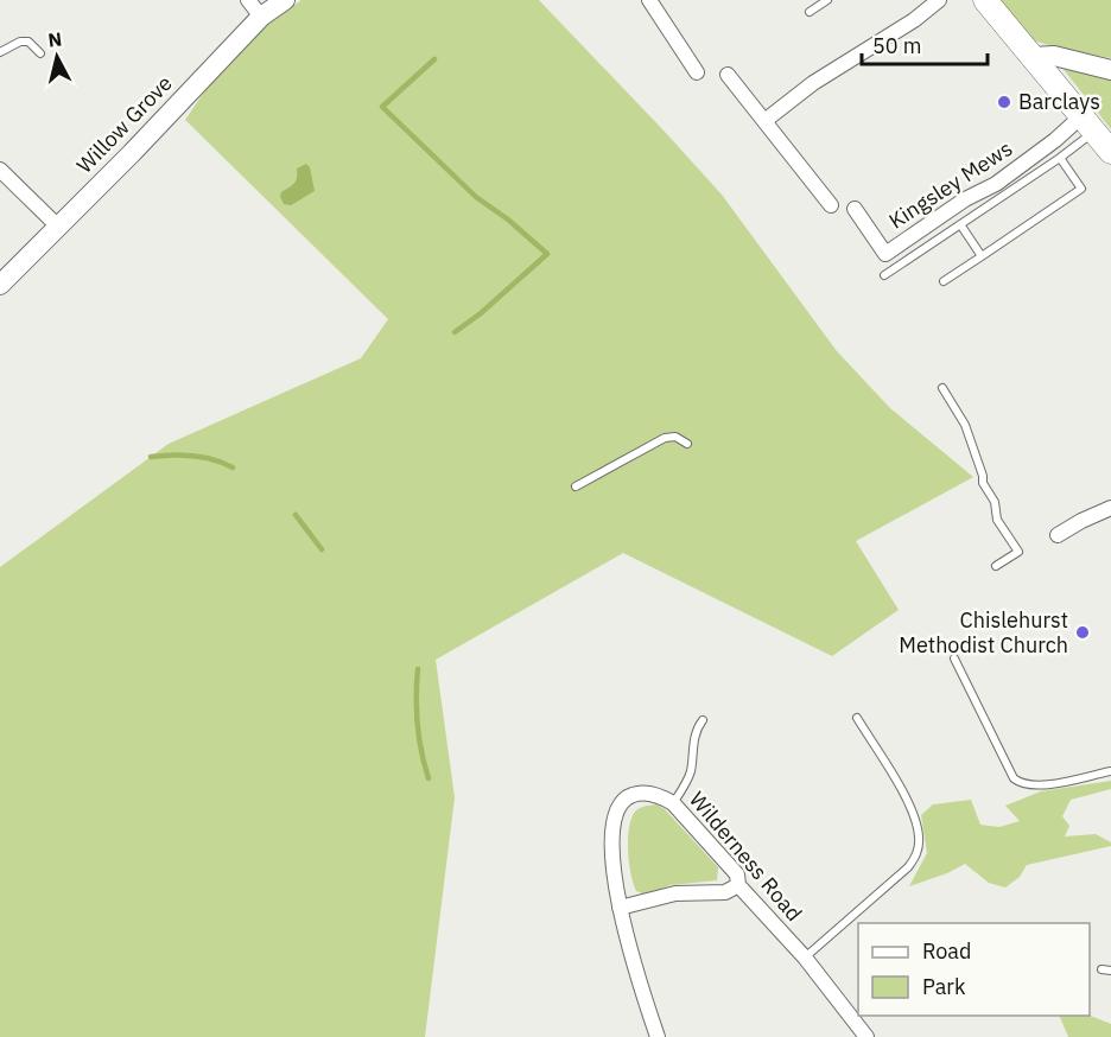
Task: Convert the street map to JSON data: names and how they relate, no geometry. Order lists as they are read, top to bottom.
{
  "streets": {
    "street": ["Willow Grove", "Kingsley Mews", "Wilderness Road"]
  },
  "places": ["Barclays", "Chislehurst Methodist Church"],
  "legend": ["Road", "Park"],
  "scale_bar": "50 m",
  "north": "top"
}
